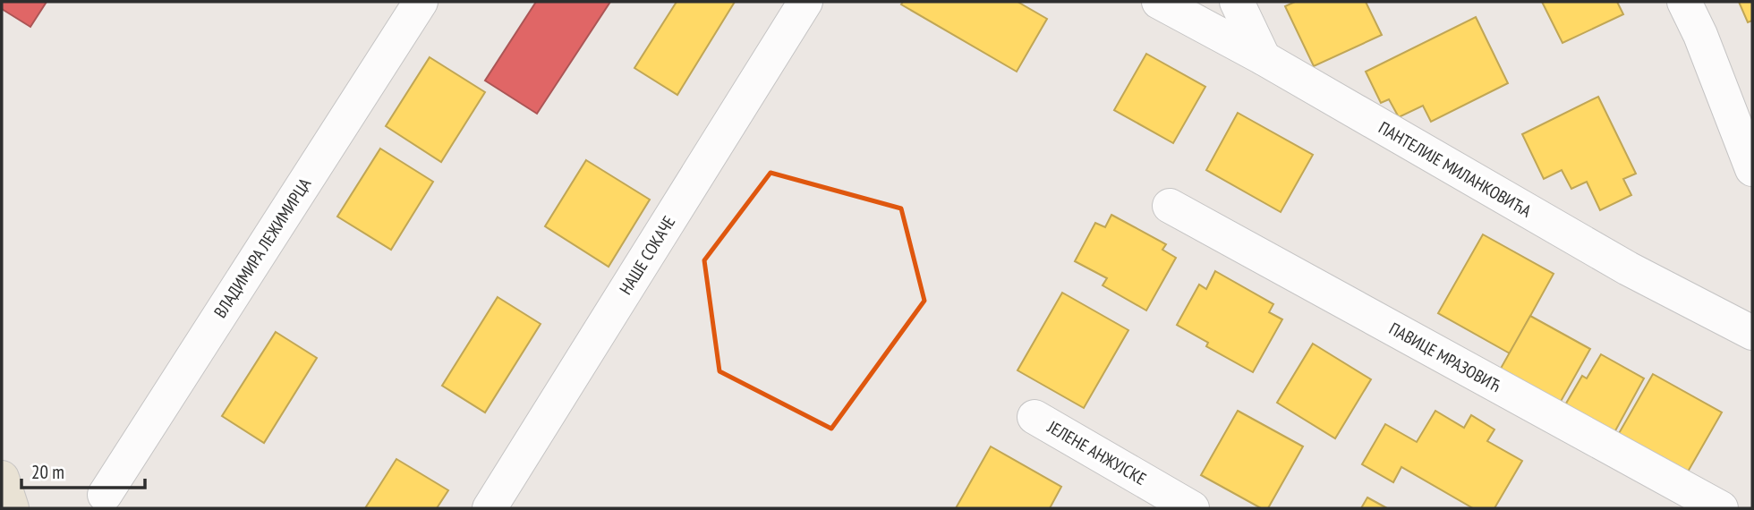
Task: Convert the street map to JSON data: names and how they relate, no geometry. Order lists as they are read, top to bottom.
{
  "streets": {
    "street": [
      "ПАНТЕЛИЈЕ МИЛАНКОВИЋА",
      "ВЛАДИМИРА ЛЕЖИМИРЦА",
      "НАШЕ СОКАЧЕ",
      "ПАВИЦЕ МРАЗОВИЋ",
      "ЈЕЛЕНЕ АНЖУЈСКЕ"
    ]
  },
  "scale_bar": "20 m"
}
